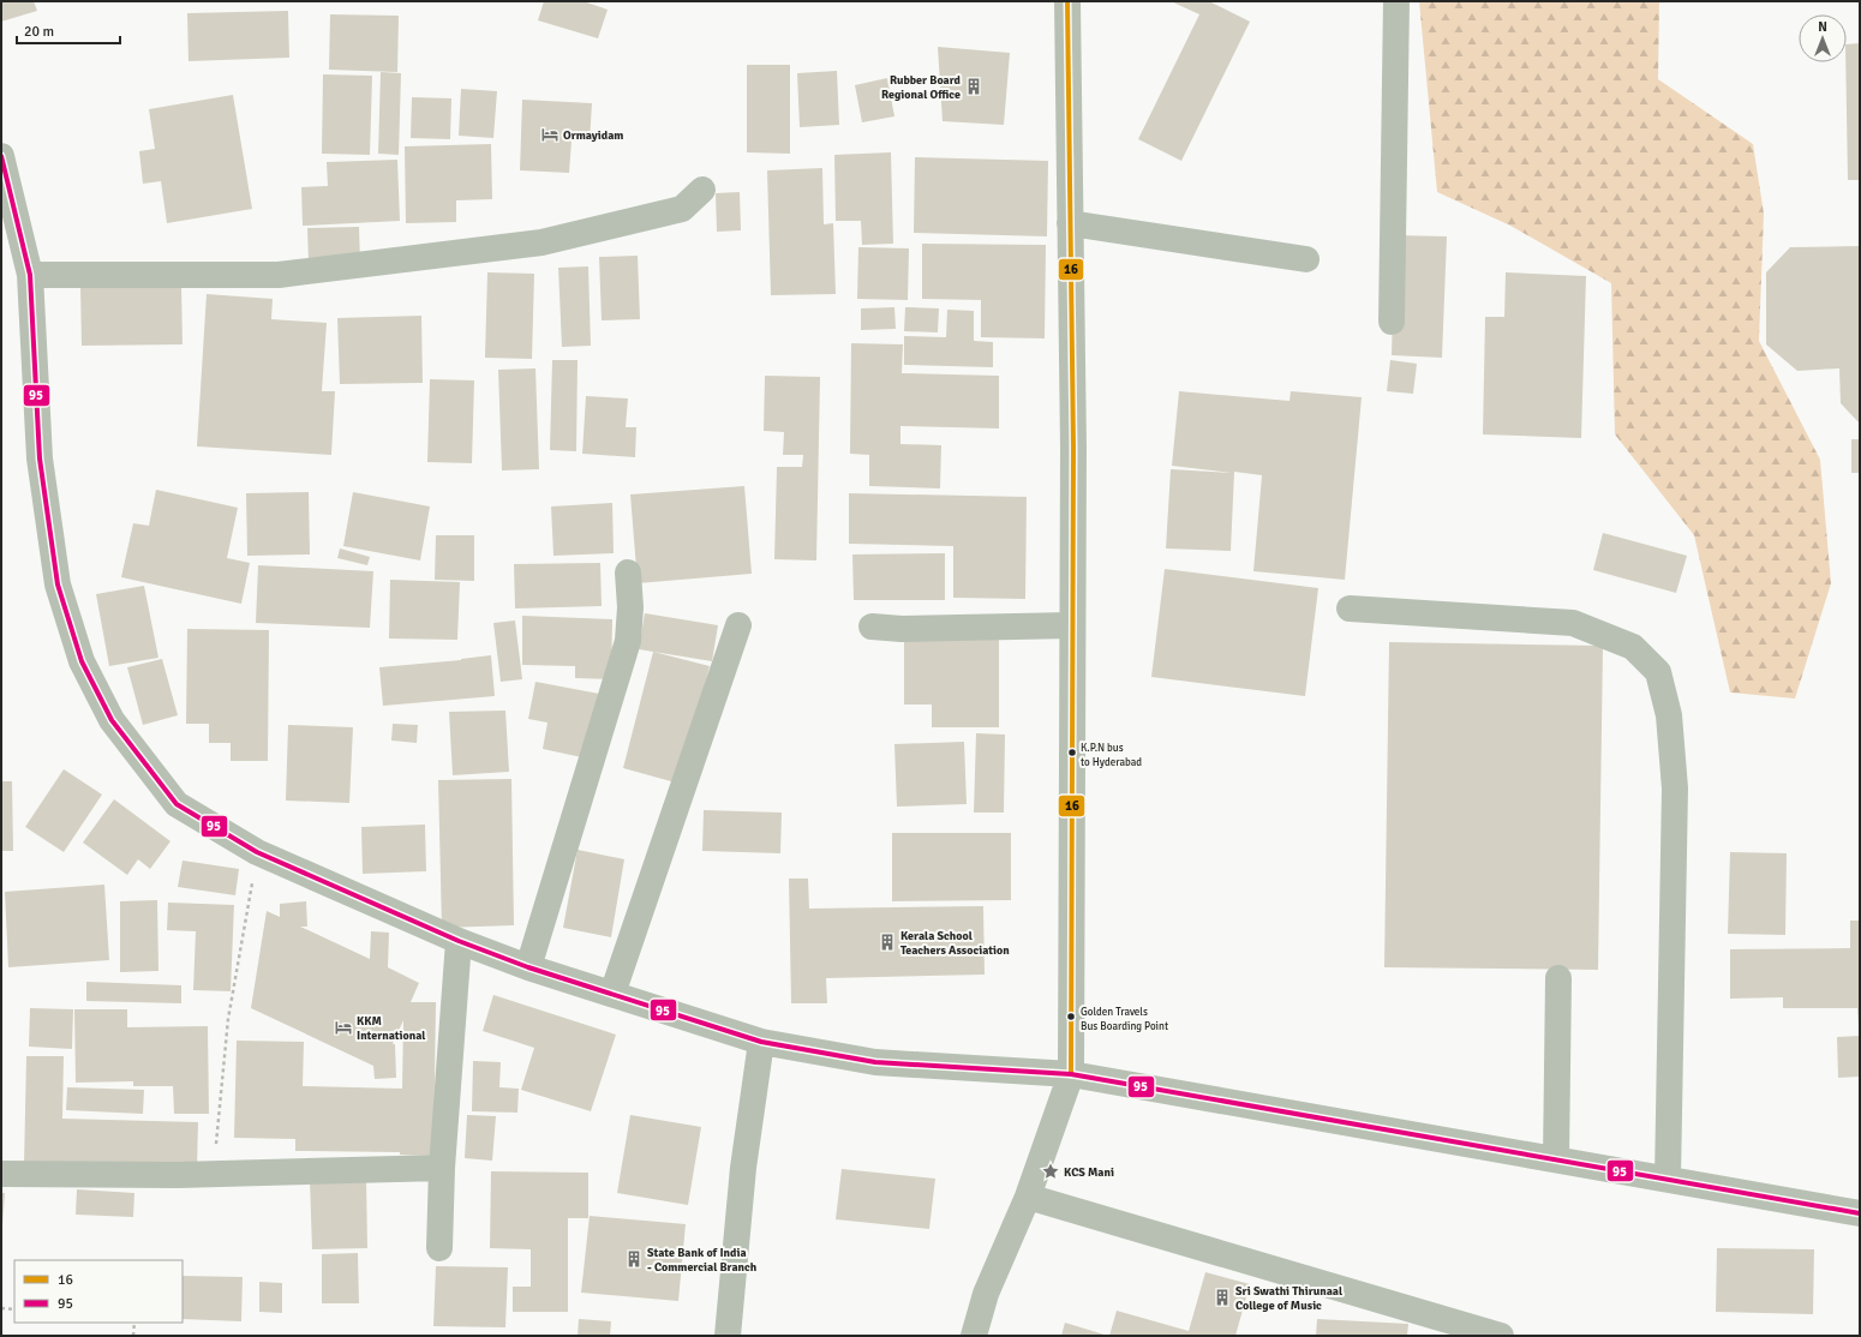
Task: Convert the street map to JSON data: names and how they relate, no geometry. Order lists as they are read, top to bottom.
{
  "places": {
    "building": [
      "Rubber Board Regional Office",
      "Kerala School Teachers Association",
      "State Bank of India - Commercial Branch",
      "Sri Swathi Thirunaal College of Music"
    ],
    "hotel": ["Ormayidam", "KKM International"],
    "other": ["K.P.N bus to Hyderabad", "Golden Travels Bus Boarding Point"],
    "place": ["KCS Mani"]
  },
  "lines": ["transit line 16", "transit line 95"],
  "legend": ["16", "95"],
  "scale_bar": "20 m",
  "north": "top"
}
